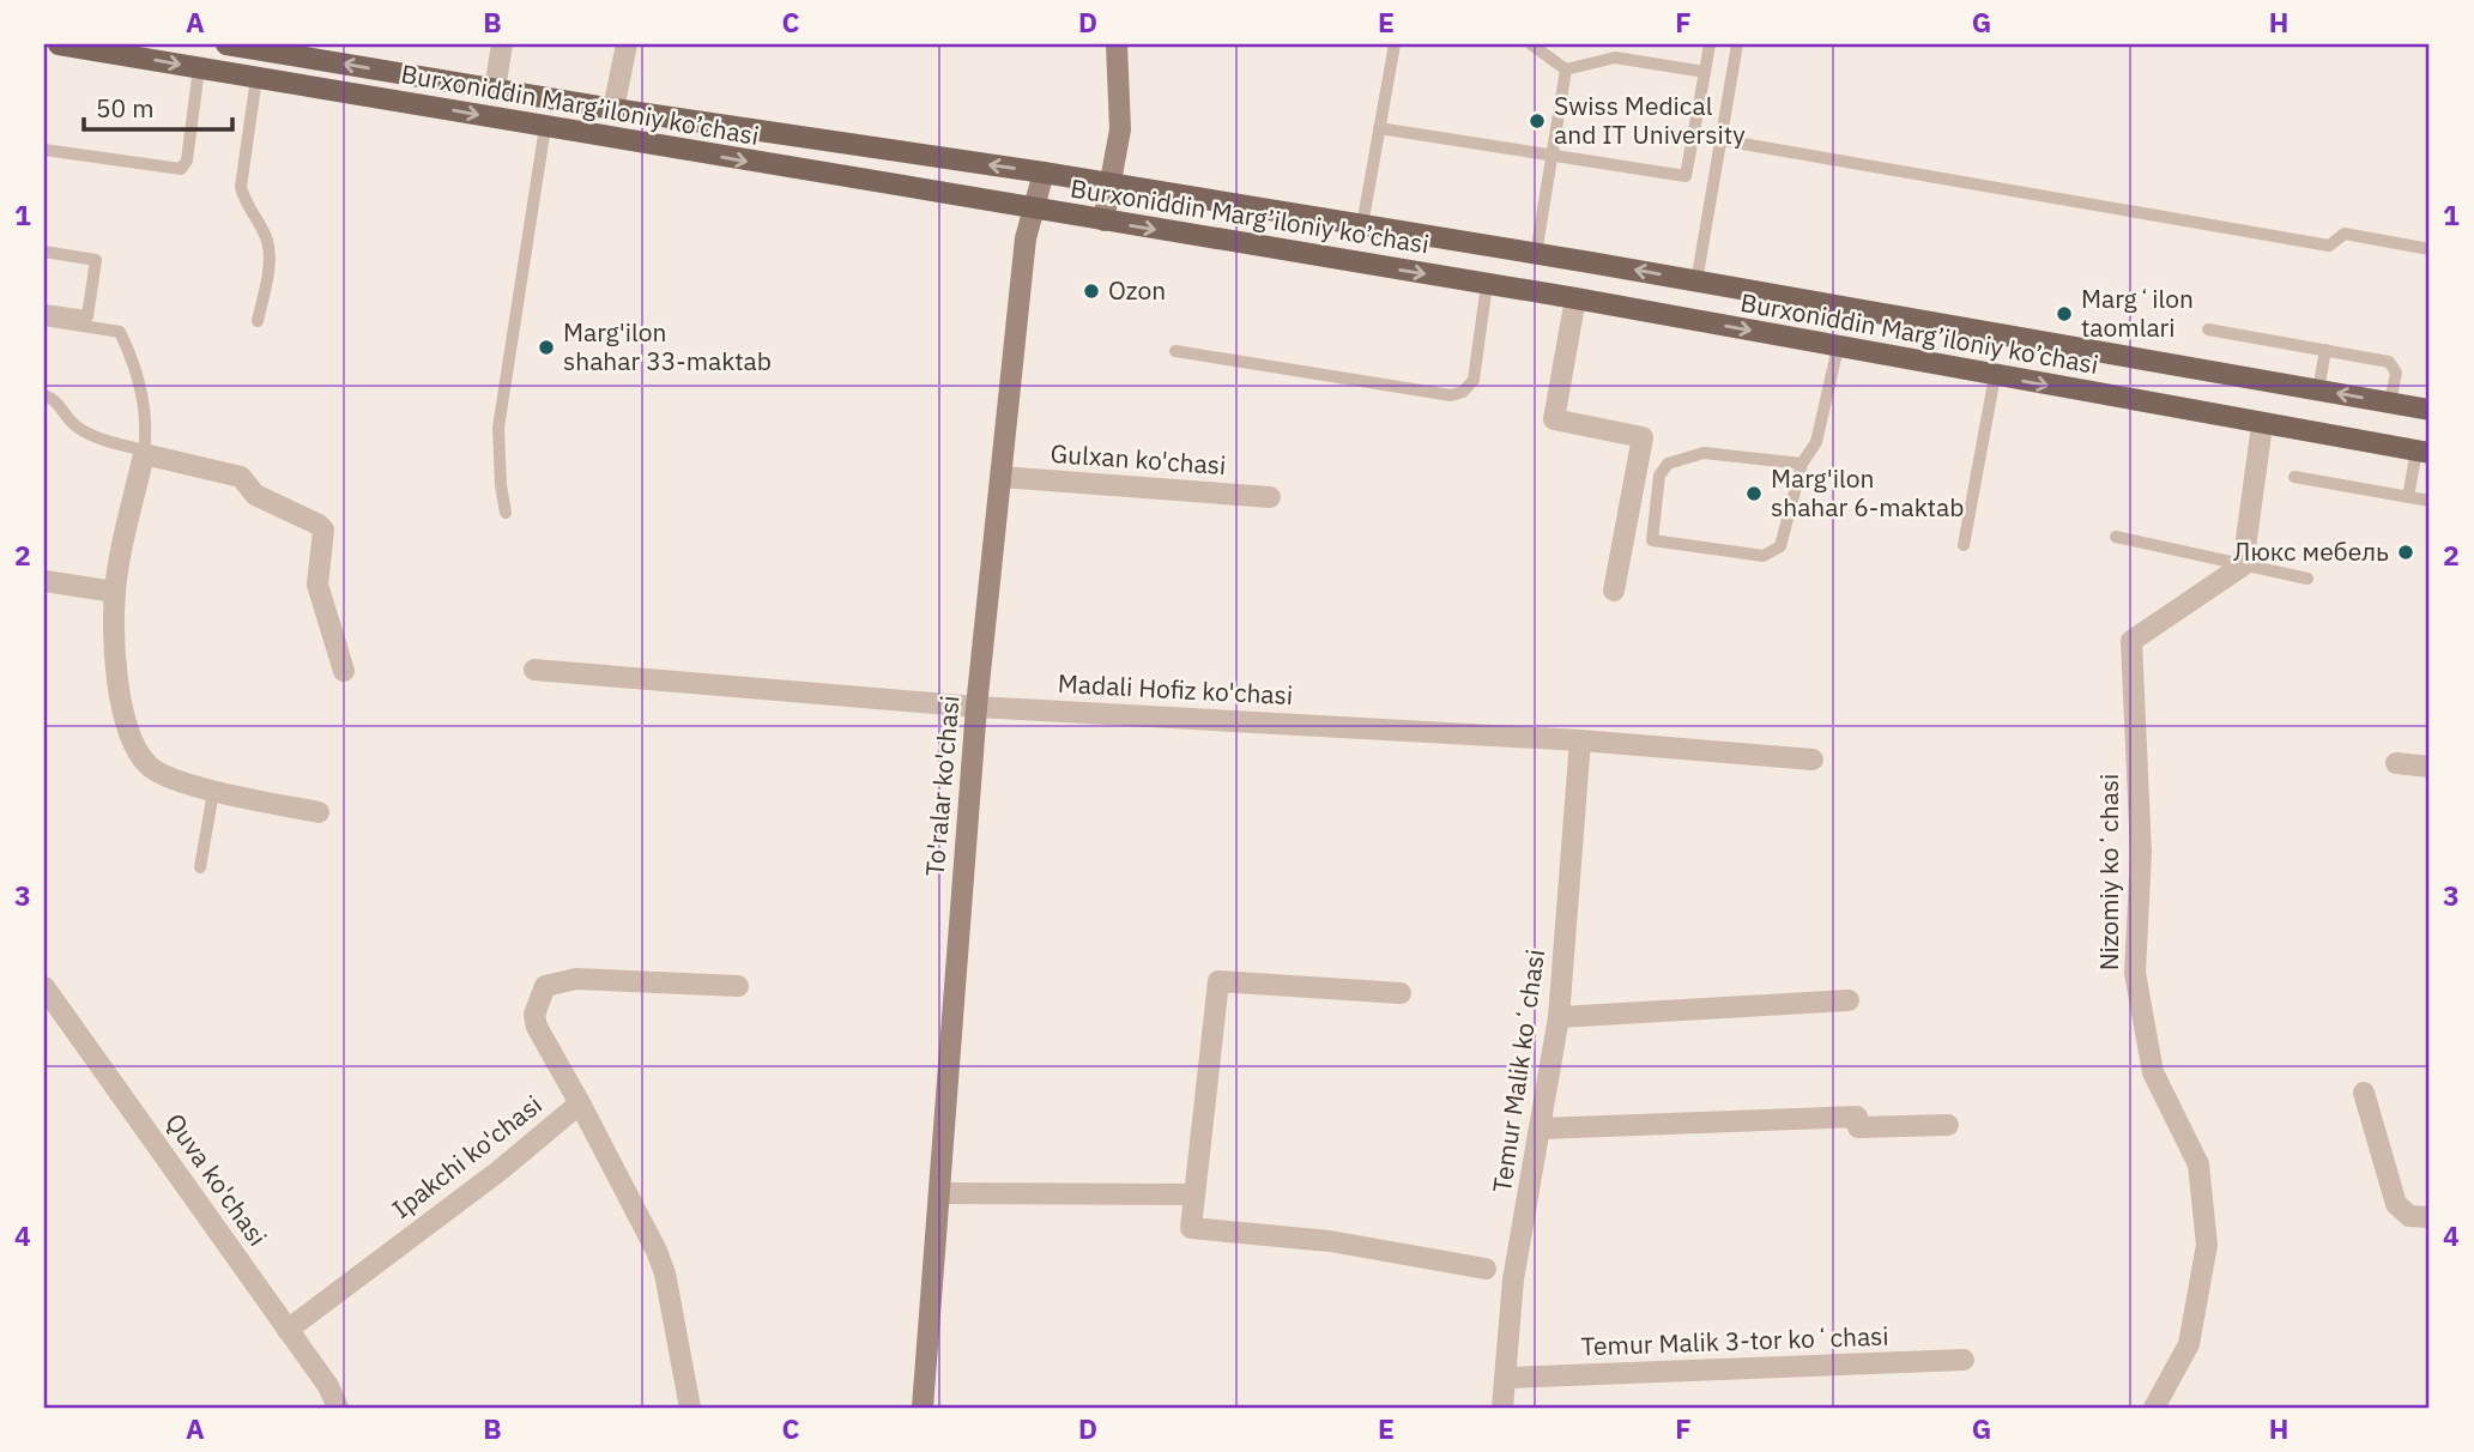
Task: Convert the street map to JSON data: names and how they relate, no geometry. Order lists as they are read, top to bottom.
{
  "streets": {
    "main road": ["Burxoniddin Marg’iloniy ko’chasi"],
    "street": [
      "Gulxan ko'chasi",
      "Madali Hofiz ko'chasi",
      "To'ralar ko'chasi",
      "Nizomiy koʻchasi",
      "Temur Malik koʻchasi",
      "Ipakchi ko'chasi",
      "Quva ko'chasi",
      "Temur Malik 3-tor koʻchasi"
    ]
  },
  "crossings": [
    ["Burxoniddin Marg’iloniy ko’chasi", "To'ralar ko'chasi"],
    ["Gulxan ko'chasi", "To'ralar ko'chasi"],
    ["Madali Hofiz ko'chasi", "To'ralar ko'chasi"],
    ["Madali Hofiz ko'chasi", "Temur Malik koʻchasi"],
    ["Temur Malik koʻchasi", "Temur Malik 3-tor koʻchasi"],
    ["Ipakchi ko'chasi", "Quva ko'chasi"]
  ],
  "places": [
    "Swiss Medical and IT University",
    "Ozon",
    "Margʻilon taomlari",
    "Marg'ilon shahar 33-maktab",
    "Marg'ilon shahar 6-maktab",
    "Люкс мебель"
  ],
  "scale_bar": "50 m",
  "grid": {
    "columns": [
      "A",
      "B",
      "C",
      "D",
      "E",
      "F",
      "G",
      "H"
    ],
    "rows": [
      "1",
      "2",
      "3",
      "4"
    ]
  }
}
